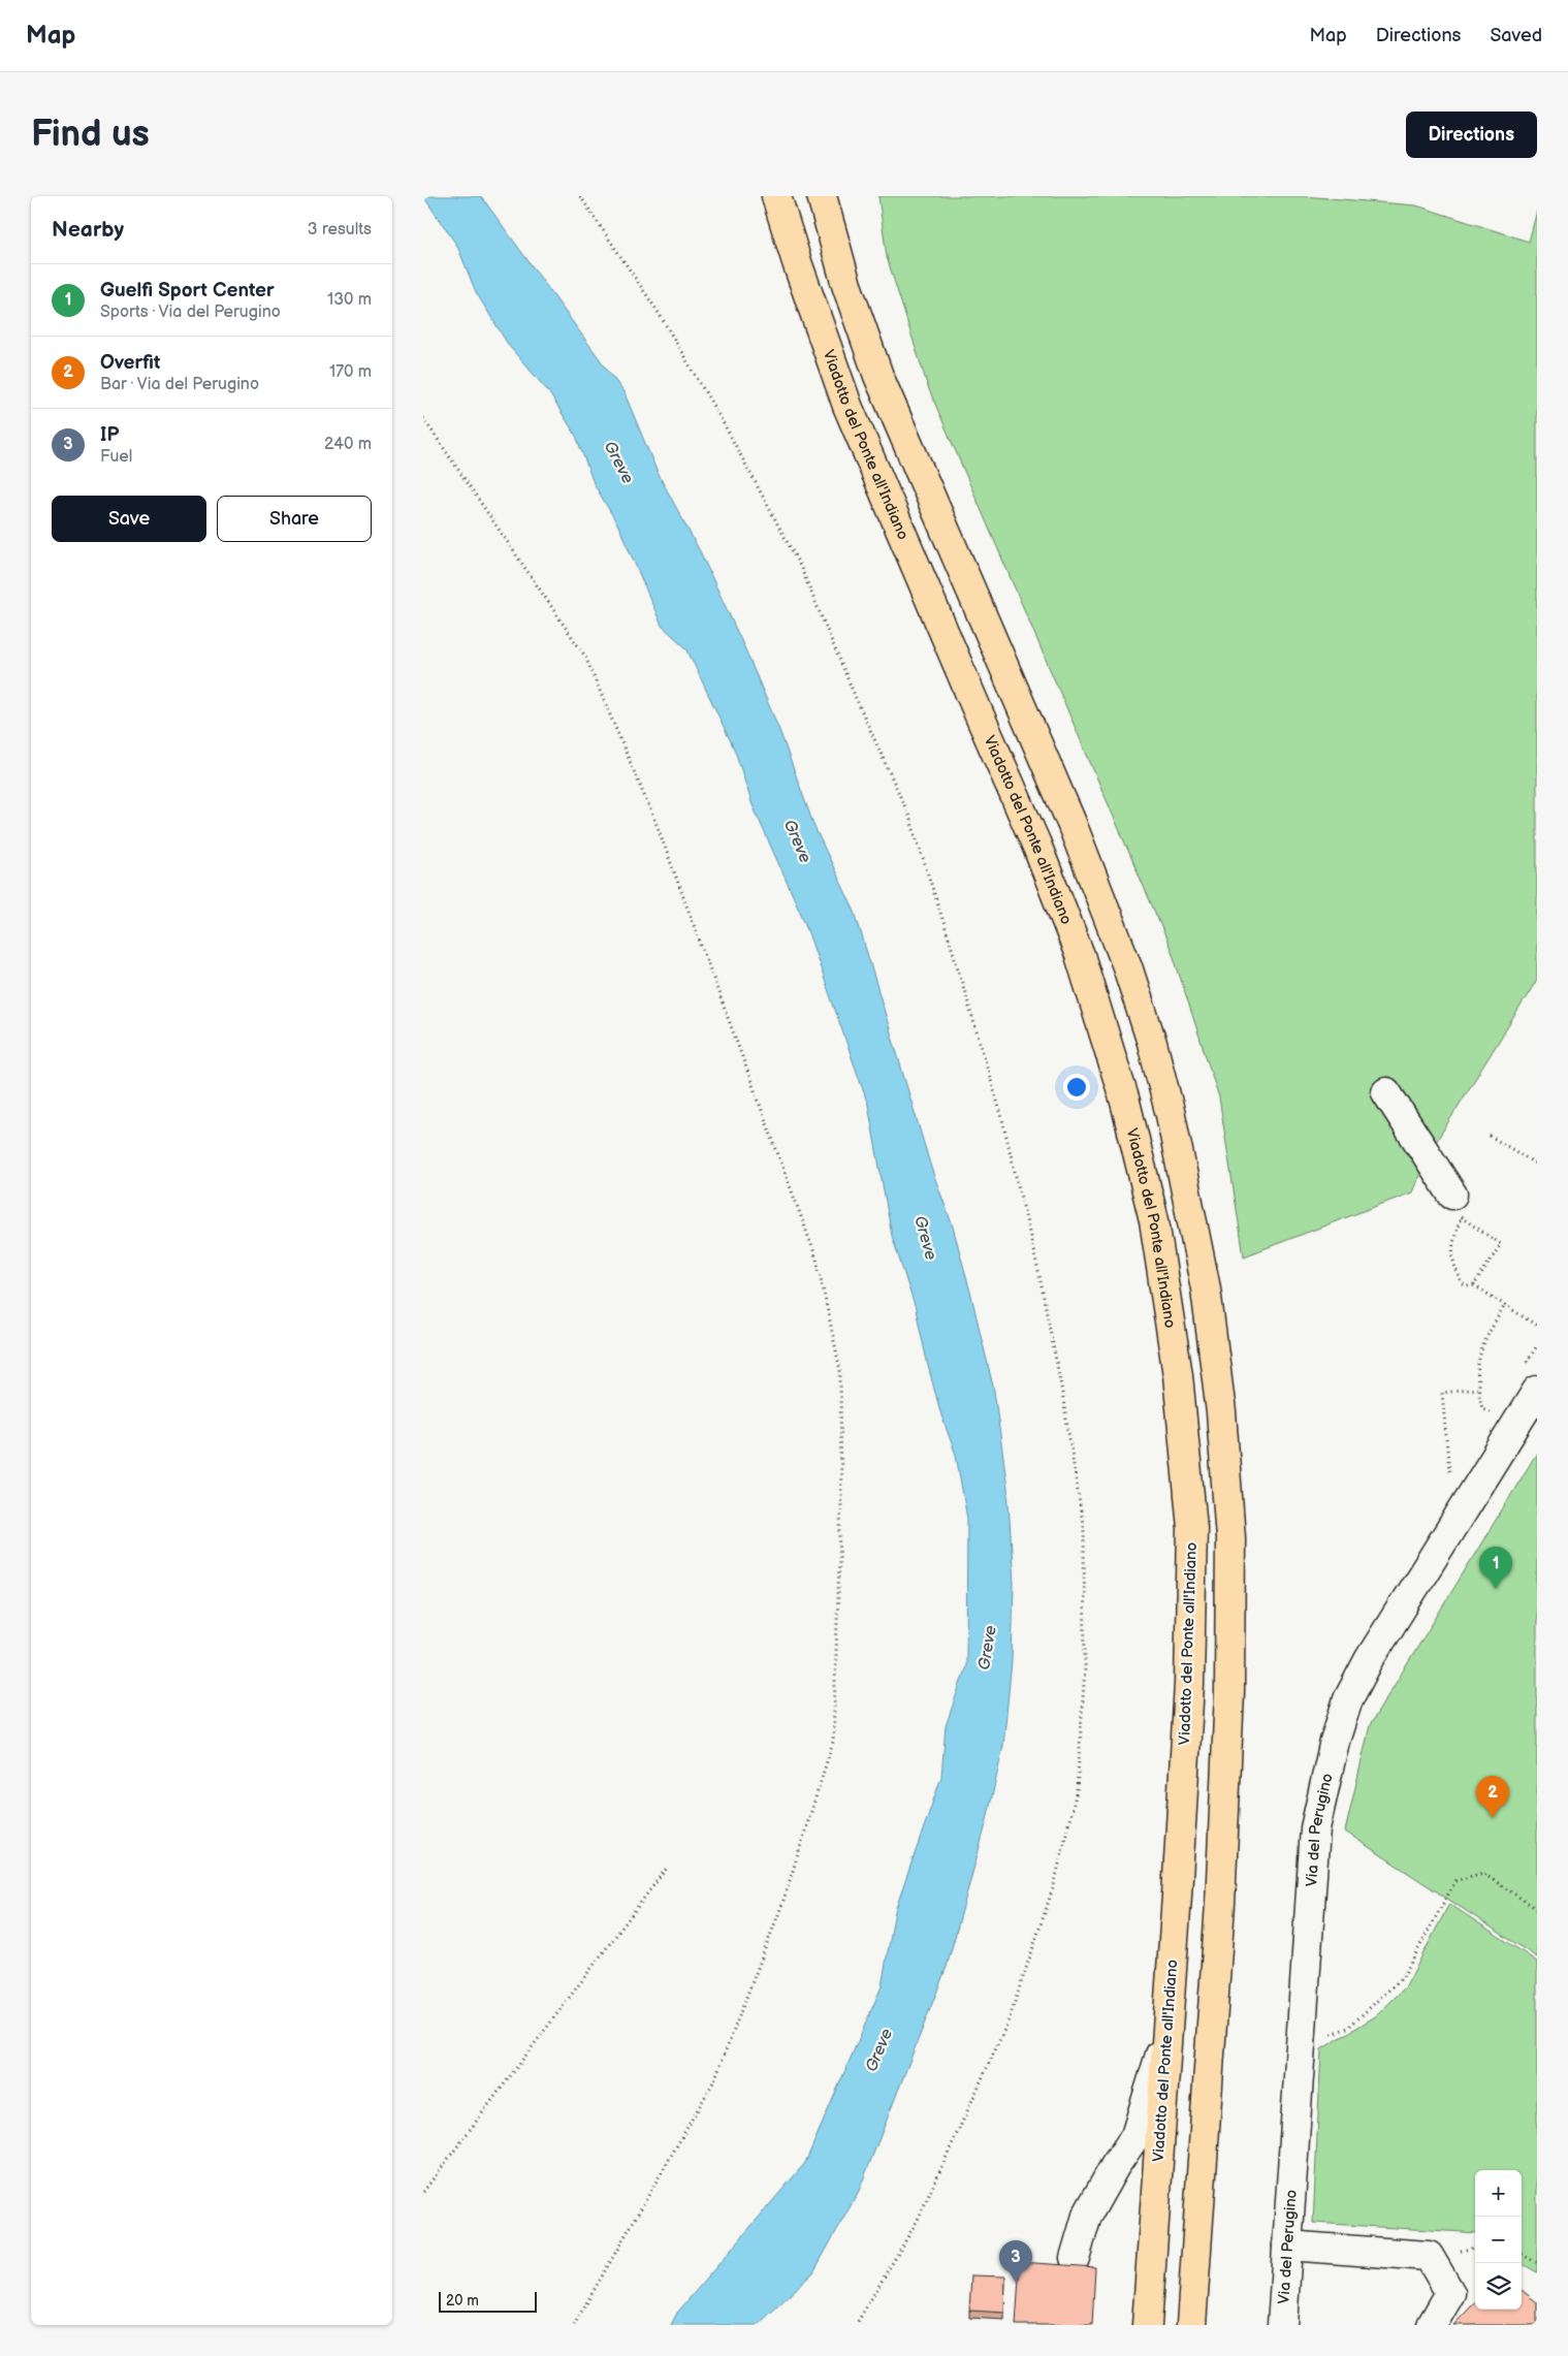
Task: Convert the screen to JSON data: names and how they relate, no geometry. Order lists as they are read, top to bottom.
{
  "streets": {
    "highway": ["Viadotto del Ponte all'Indiano"],
    "street": ["Via del Perugino"]
  },
  "water": ["Greve"],
  "scale_bar": "20 m",
  "page": {
    "header": "Map",
    "nav": ["Map", "Directions", "Saved"],
    "buttons": [
      "Directions",
      ["Save", "Share"]
    ],
    "title": "Find us",
    "heading": ["Nearby", "3 results"],
    "list": [
      {
        "mark": "1",
        "name": "Guelfi Sport Center",
        "note": "Sports · Via del Perugino",
        "value": "130 m"
      },
      {
        "mark": "2",
        "name": "Overfit",
        "note": "Bar · Via del Perugino",
        "value": "170 m"
      },
      {
        "mark": "3",
        "name": "IP",
        "note": "Fuel",
        "value": "240 m"
      }
    ],
    "pins": ["1", "2", "3"],
    "map_buttons": ["+", "−"],
    "scale": "20 m"
  }
}
